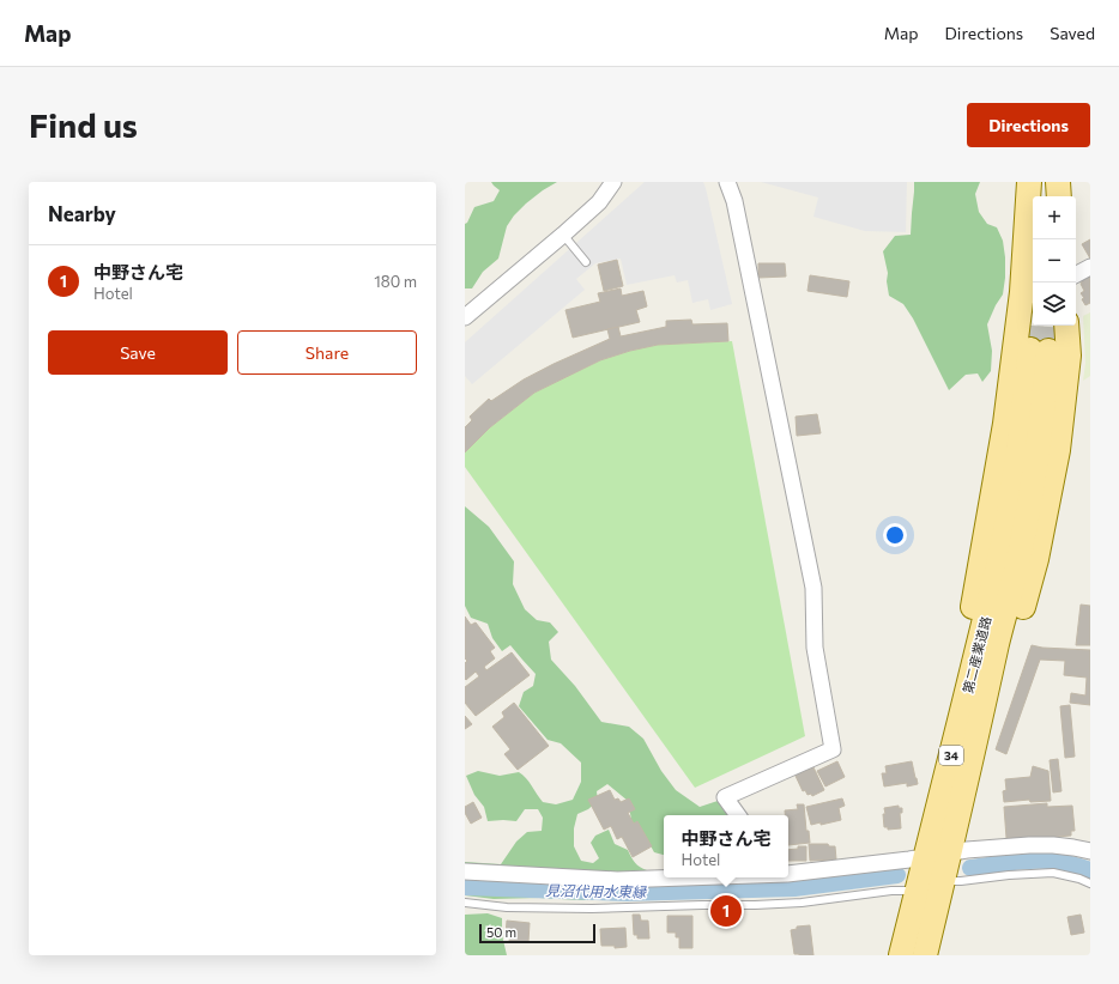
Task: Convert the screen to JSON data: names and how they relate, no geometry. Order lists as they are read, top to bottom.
{
  "streets": {
    "main road": ["第二産業道路", "34"]
  },
  "water": ["見沼代用水東縁"],
  "scale_bar": "50 m",
  "page": {
    "header": "Map",
    "nav": ["Map", "Directions", "Saved"],
    "buttons": [
      "Directions",
      ["Save", "Share"]
    ],
    "title": "Find us",
    "heading": "Nearby",
    "map_buttons": ["+", "−"],
    "list": [
      {
        "mark": "1",
        "name": "中野さん宅",
        "note": "Hotel",
        "value": "180 m"
      }
    ],
    "popup": ["中野さん宅", "Hotel"],
    "pins": "1",
    "scale": "50 m"
  }
}
